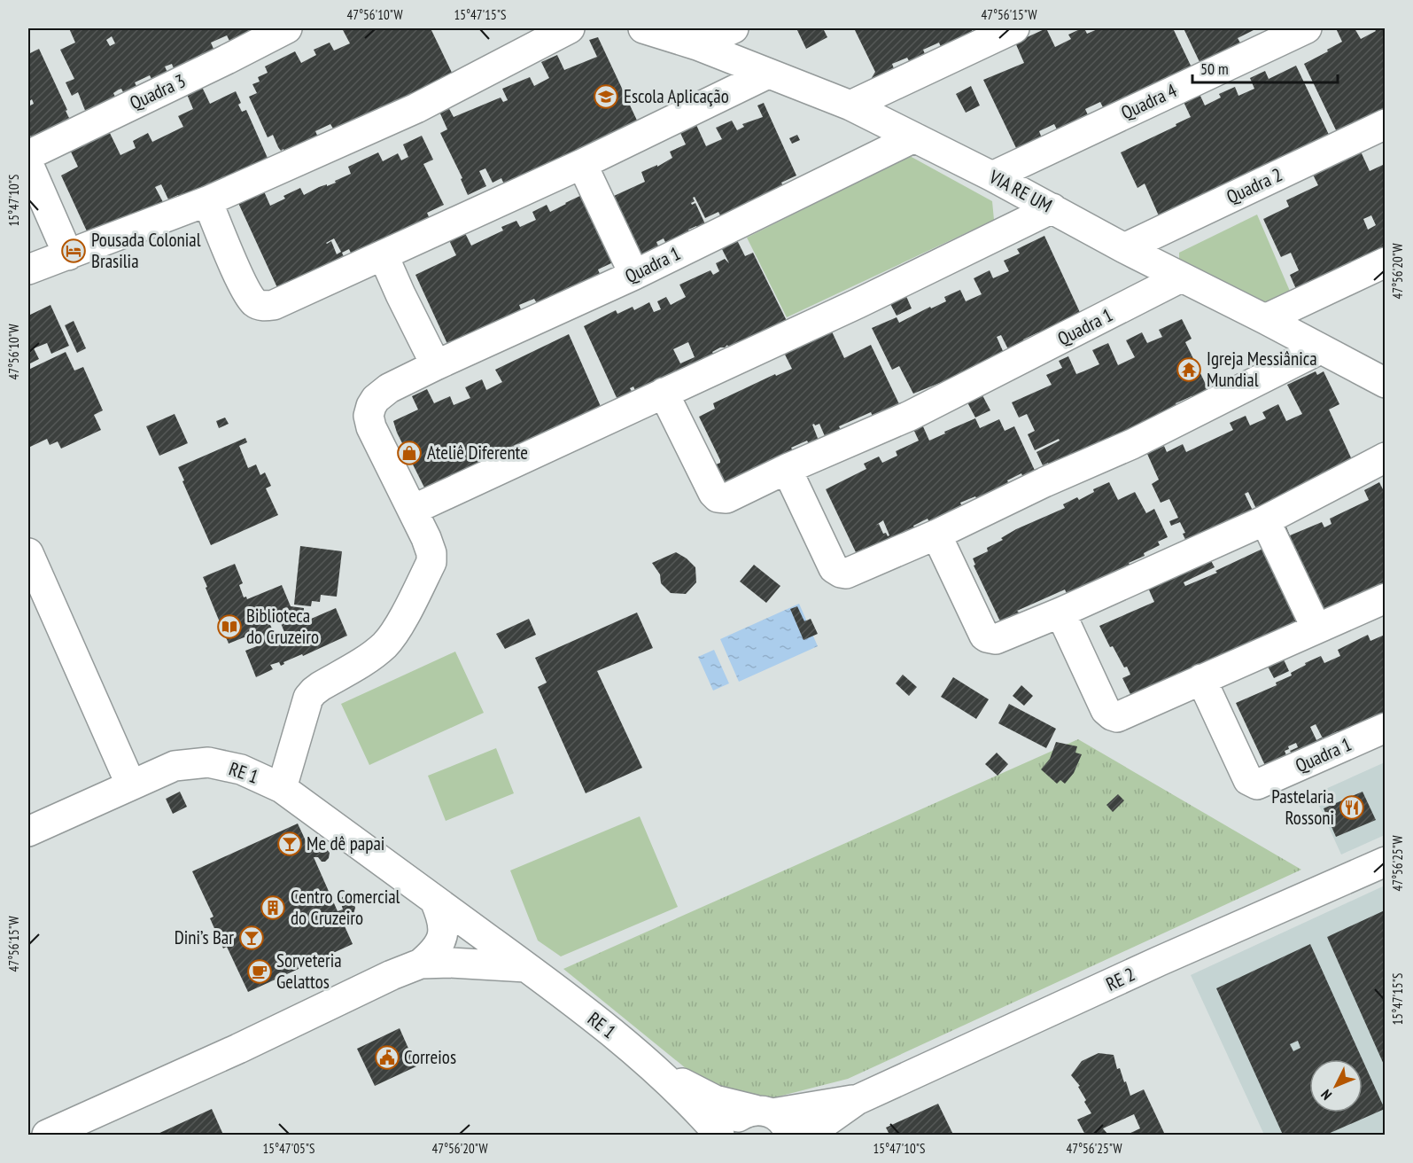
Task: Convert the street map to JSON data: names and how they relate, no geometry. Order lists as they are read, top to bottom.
{
  "streets": {
    "street": [
      "Quadra 3",
      "Quadra 4",
      "Quadra 2",
      "VIA RE UM",
      "Quadra 1",
      "RE 1",
      "RE 2"
    ]
  },
  "crossings": [
    ["Quadra 4", "VIA RE UM"],
    ["Quadra 2", "VIA RE UM"],
    ["VIA RE UM", "Quadra 1"],
    ["RE 1", "RE 2"]
  ],
  "places": {
    "school or university": ["Escola Aplicação"],
    "hotel": ["Pousada Colonial Brasilia"],
    "temple": ["Igreja Messiânica Mundial"],
    "shop": ["Ateliê Diferente"],
    "library": ["Biblioteca do Cruzeiro"],
    "restaurant": ["Pastelaria Rossoni"],
    "bar": ["Me dê papai", "Dini’s Bar"],
    "building": ["Centro Comercial do Cruzeiro"],
    "cafe": ["Sorveteria Gelattos"],
    "public building": ["Correios"]
  },
  "scale_bar": "50 m",
  "north": "bottom left",
  "coordinates": [
    "47°56'10\"W",
    "15°47'15\"S",
    "47°56'15\"W",
    "15°47'10\"S",
    "47°56'20\"W",
    "47°56'25\"W",
    "15°47'05\"S"
  ]
}
